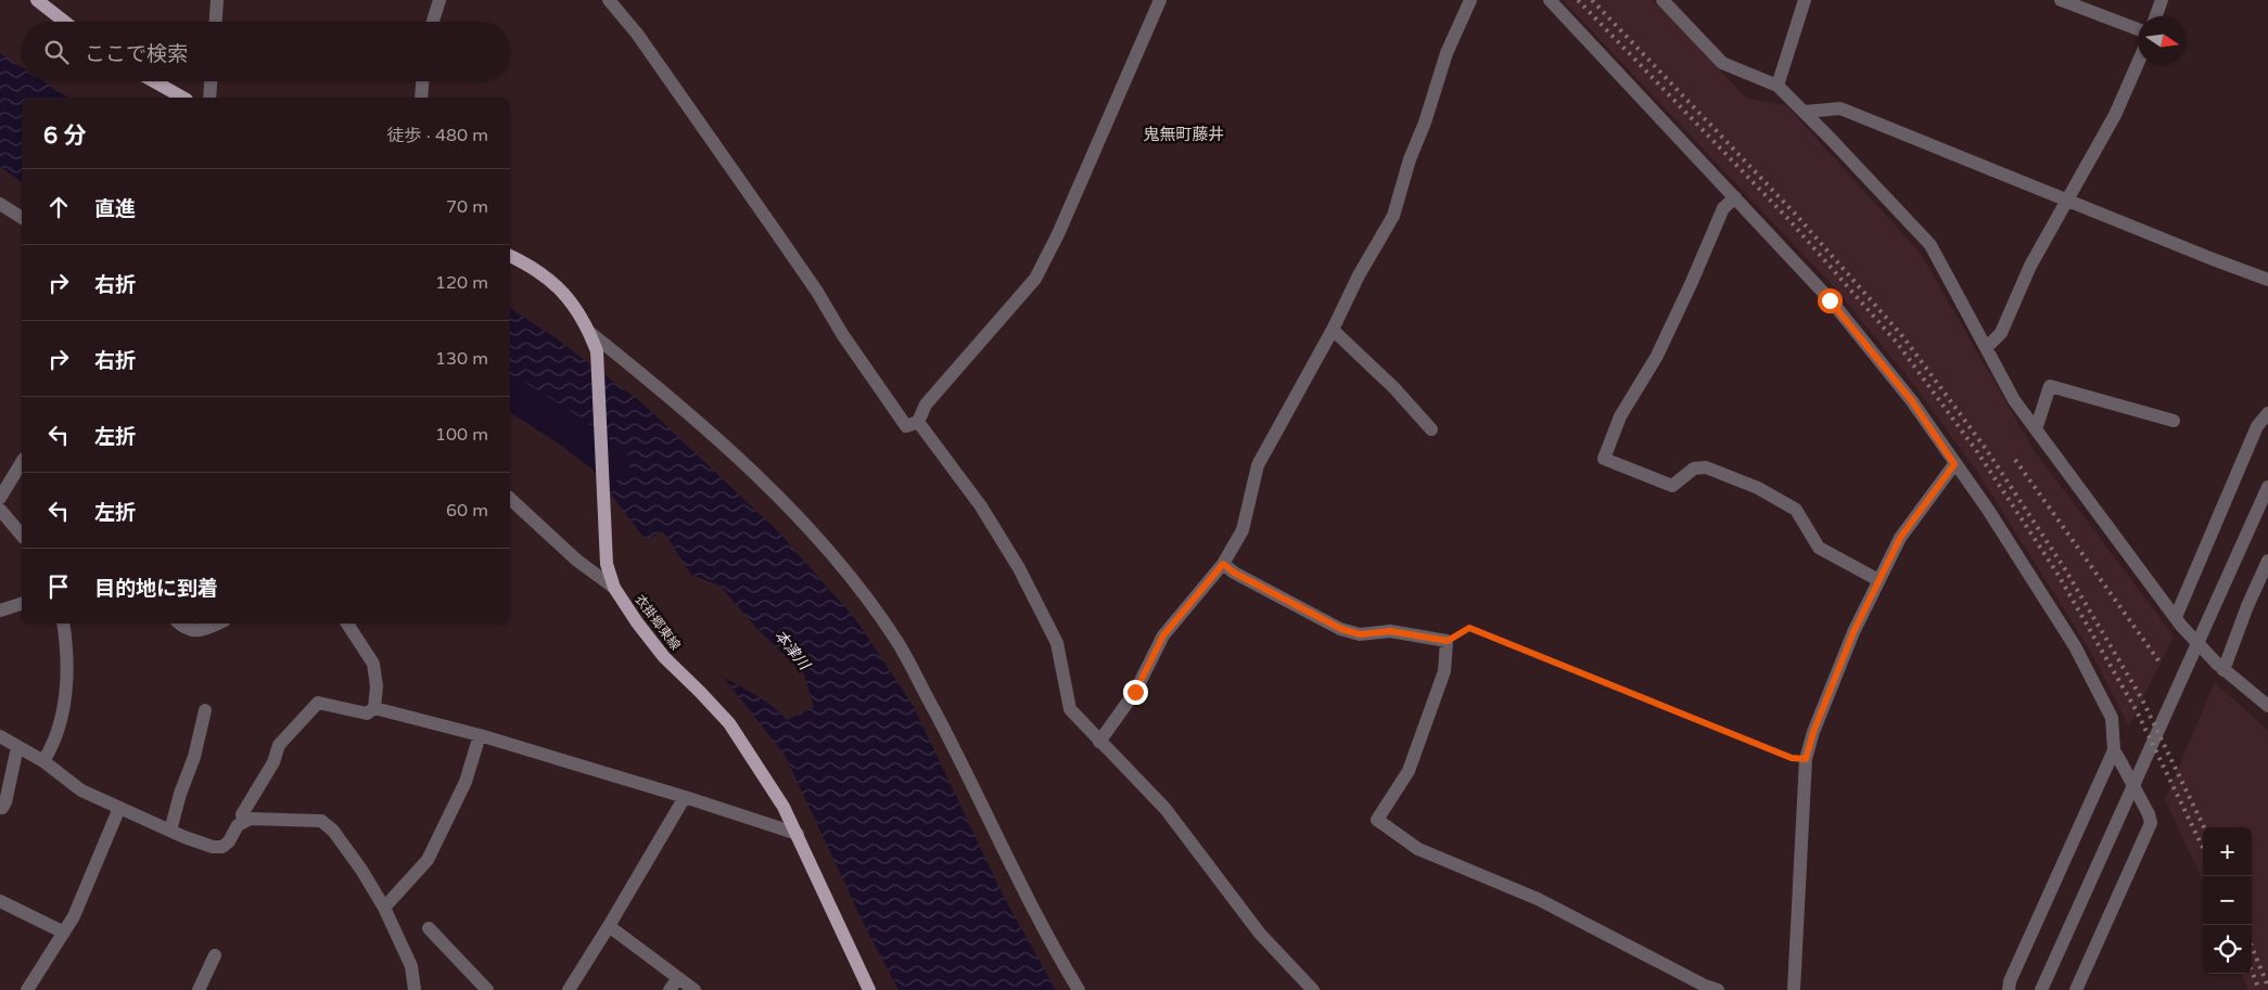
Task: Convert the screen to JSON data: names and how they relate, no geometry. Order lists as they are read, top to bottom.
{
  "streets": {
    "main road": ["衣掛郷東線"]
  },
  "districts": ["鬼無町藤井"],
  "water": ["本津川"],
  "north": "right",
  "page": {
    "search": "ここで検索",
    "heading": ["6 分", "徒歩 · 480 m"],
    "list": [
      ["直進", "70 m"],
      ["右折", "120 m"],
      ["右折", "130 m"],
      ["左折", "100 m"],
      ["左折", "60 m"],
      "目的地に到着"
    ],
    "map_buttons": ["+", "−"]
  }
}
